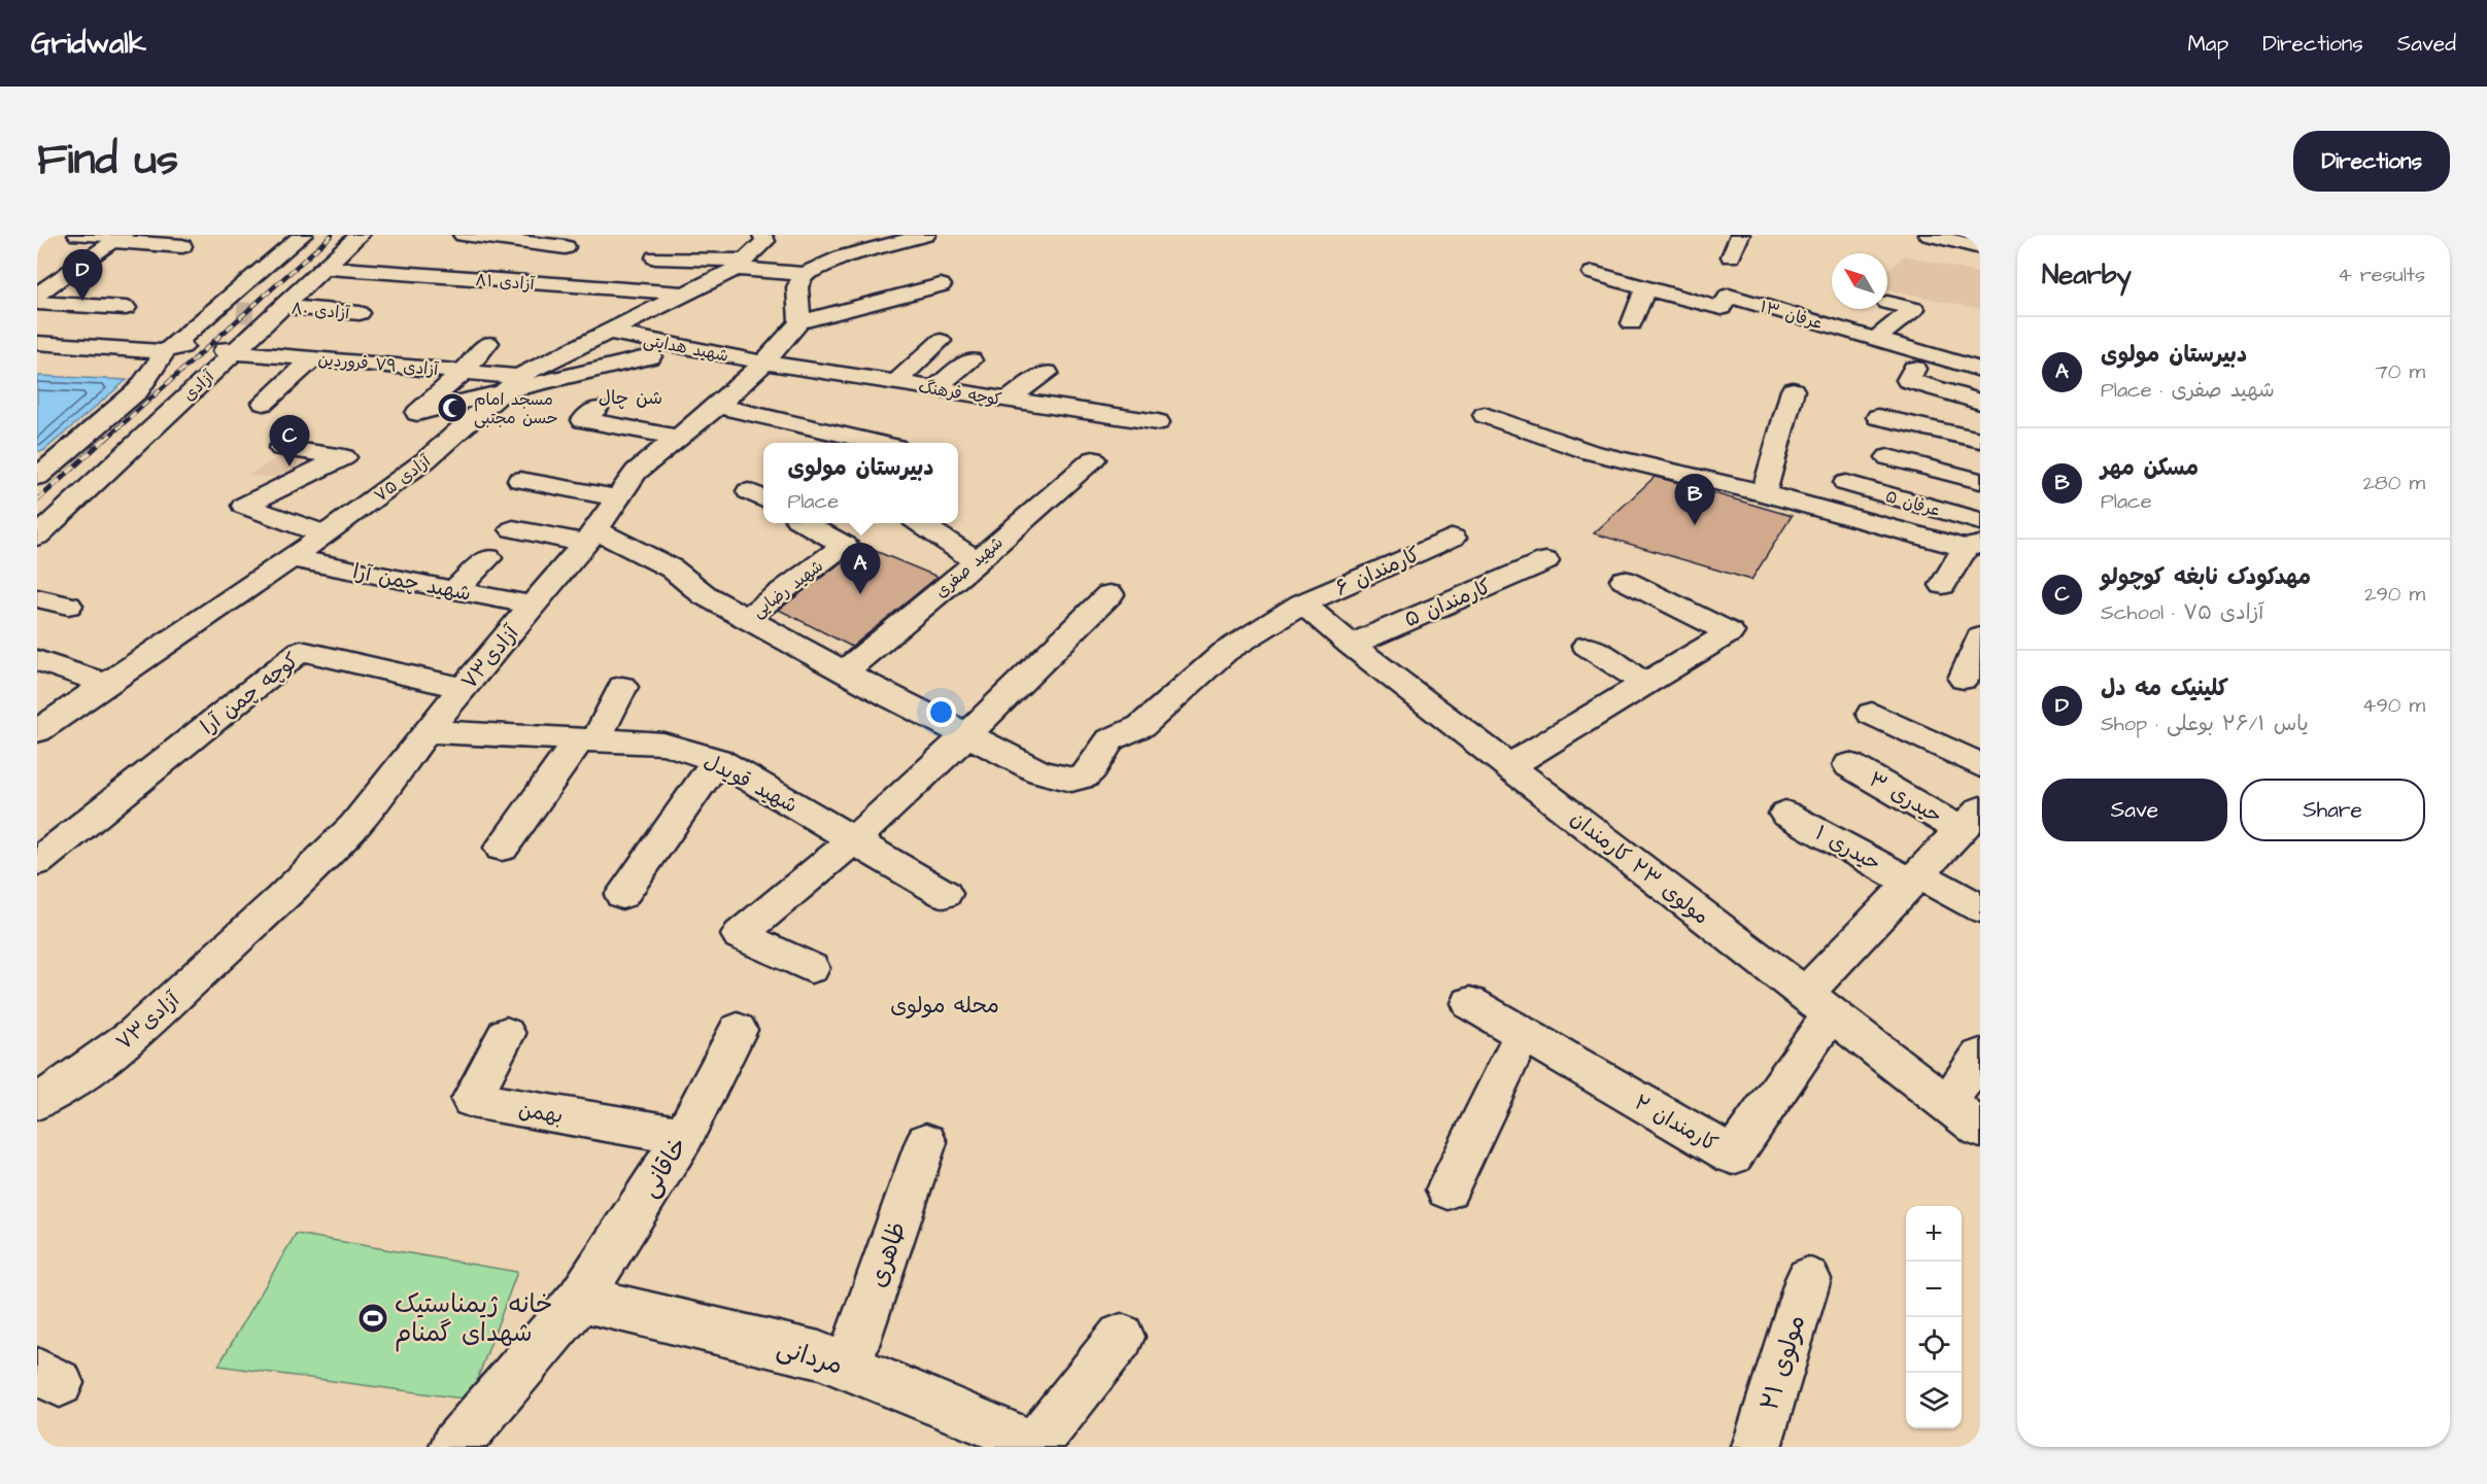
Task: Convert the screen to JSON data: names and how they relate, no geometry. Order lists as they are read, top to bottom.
{
  "streets": {
    "street": [
      "آزادی ۸۱",
      "آزادی ۸۰",
      "عرفان ۱۳",
      "شهید هدایتی",
      "آزادی ۷۹ فروردین",
      "آزادی",
      "کوچه فرهنگ",
      "آزادی ۷۵",
      "عرفان ۵",
      "شهید صفری",
      "کارمندان ۶",
      "شهید چمن آرا",
      "شهید رضایی",
      "کارمندان ۵",
      "آزادی۷۳",
      "کوچه چمن آرا",
      "شهید قویدل",
      "حیدری ۳",
      "حیدری ۱",
      "مولوی ۲۳ کارمندان",
      "بهمن",
      "کارمندان ۲",
      "خاقانی",
      "ظاهری",
      "مردانی",
      "مولوی ۲۱"
    ]
  },
  "crossings": [
    ["آزادی ۸۱", "آزادی"],
    ["آزادی ۸۱", "آزادی ۷۵"],
    ["آزادی ۸۰", "آزادی"],
    ["شهید هدایتی", "کوچه فرهنگ"],
    ["شهید هدایتی", "آزادی ۷۵"],
    ["شهید هدایتی", "آزادی۷۳"],
    ["آزادی ۷۹ فروردین", "آزادی"],
    ["آزادی ۷۹ فروردین", "آزادی ۷۵"],
    ["کوچه فرهنگ", "آزادی۷۳"],
    ["آزادی ۷۵", "شهید چمن آرا"],
    ["کارمندان ۶", "مولوی ۲۳ کارمندان"],
    ["شهید چمن آرا", "آزادی۷۳"],
    ["کارمندان ۵", "مولوی ۲۳ کارمندان"],
    ["آزادی۷۳", "کوچه چمن آرا"],
    ["آزادی۷۳", "شهید قویدل"],
    ["مولوی ۲۳ کارمندان", "کارمندان ۲"],
    ["بهمن", "خاقانی"],
    ["خاقانی", "مردانی"],
    ["ظاهری", "مردانی"]
  ],
  "districts": ["شن چال", "محله مولوی"],
  "places": {
    "mosque": ["مسجد امام حسن مجتبی"],
    "sports": ["خانه ژیمناستیک شهدای گمنام"]
  },
  "north": "top left",
  "page": {
    "header": "Gridwalk",
    "nav": ["Map", "Directions", "Saved"],
    "title": "Find us",
    "buttons": [
      "Directions",
      ["Save", "Share"]
    ],
    "heading": ["Nearby", "4 results"],
    "pins": [
      "D",
      "C",
      "B",
      "A"
    ],
    "list": [
      {
        "mark": "A",
        "name": "دبیرستان مولوی",
        "note": "Place · شهید صفری",
        "value": "70 m"
      },
      {
        "mark": "B",
        "name": "مسکن مهر",
        "note": "Place",
        "value": "280 m"
      },
      {
        "mark": "C",
        "name": "مهدکودک نابغه کوچولو",
        "note": "School · آزادی ۷۵",
        "value": "290 m"
      },
      {
        "mark": "D",
        "name": "کلینیک مه دل",
        "note": "Shop · یاس ۲۶/۱ بوعلی",
        "value": "490 m"
      }
    ],
    "popup": ["دبیرستان مولوی", "Place"],
    "map_buttons": ["+", "−"]
  }
}
